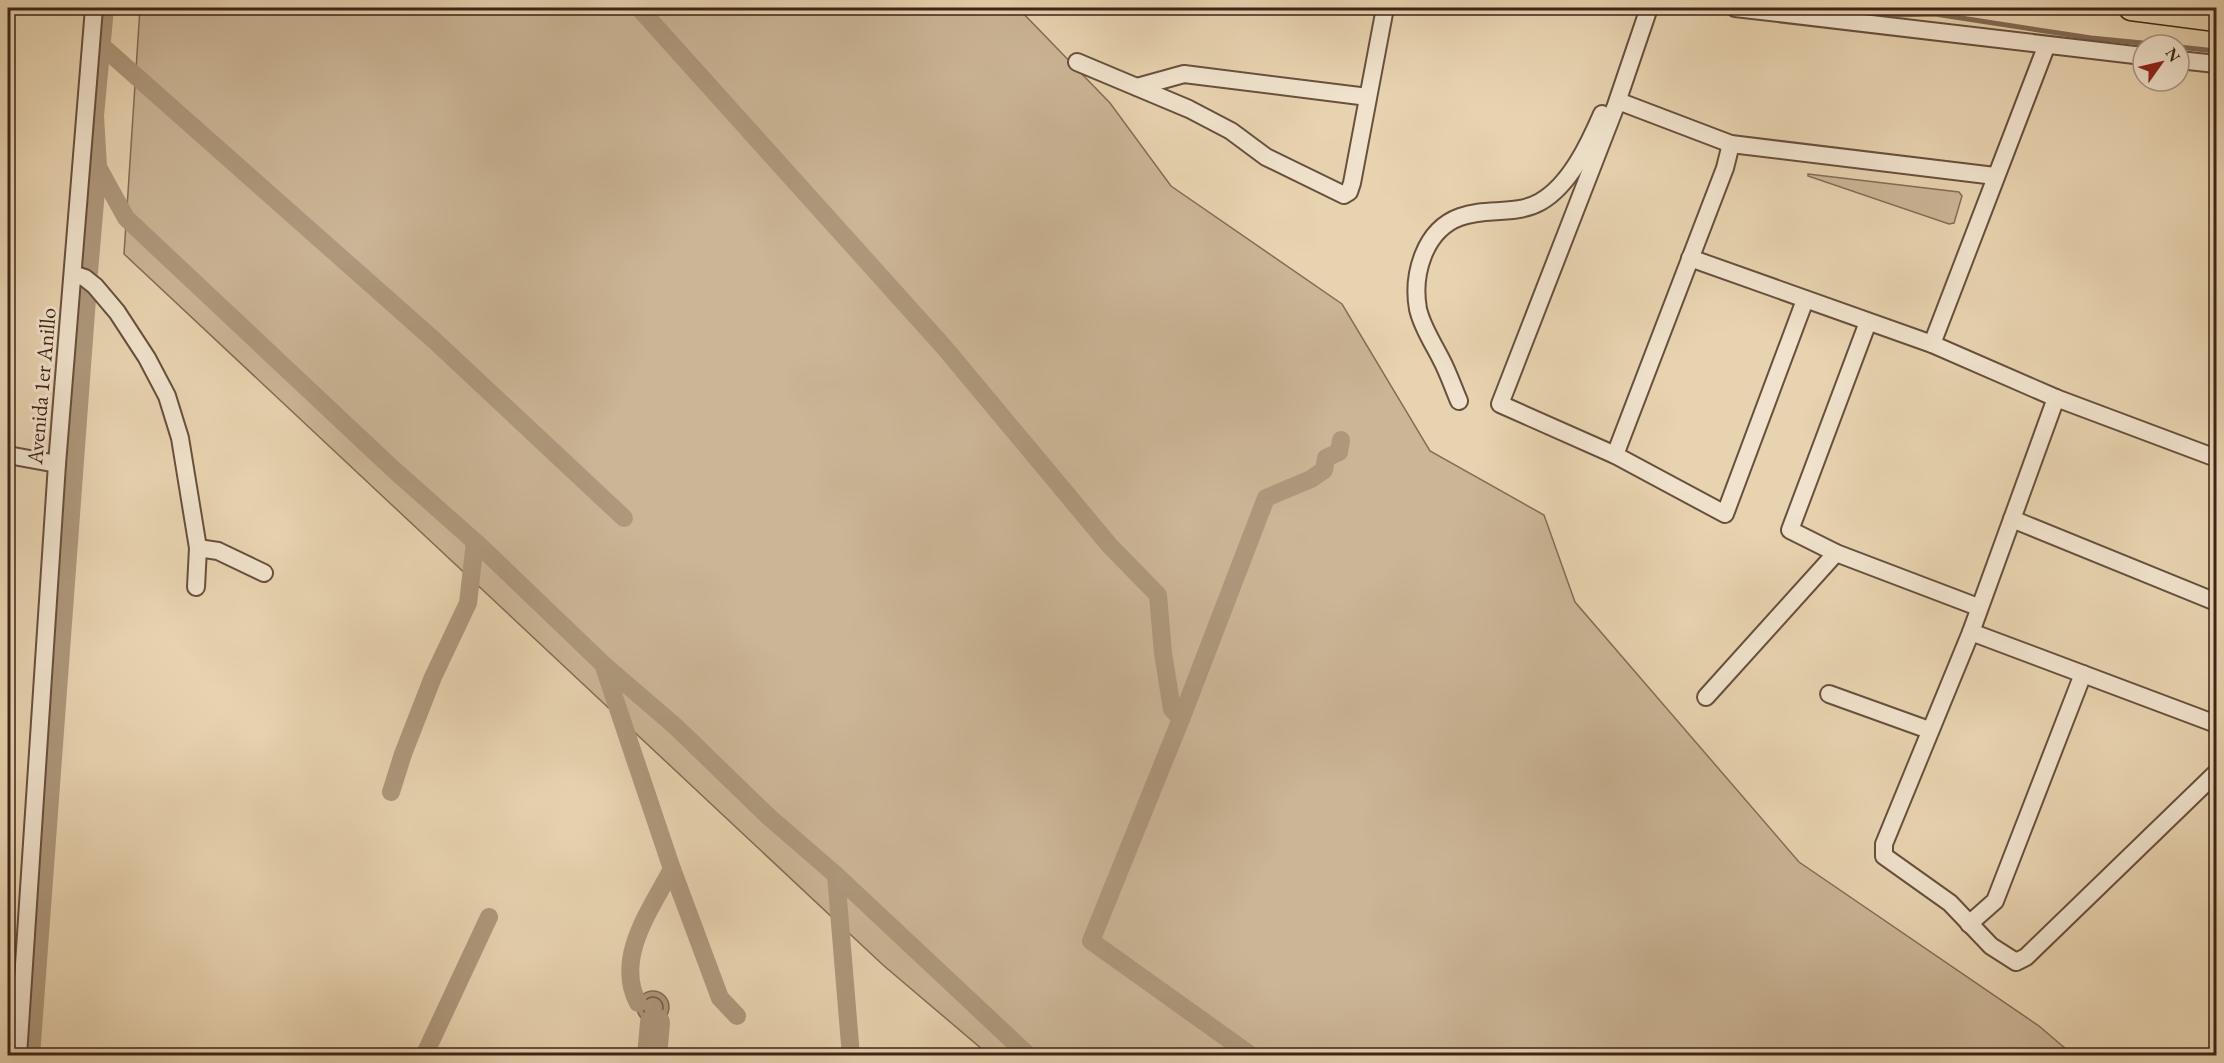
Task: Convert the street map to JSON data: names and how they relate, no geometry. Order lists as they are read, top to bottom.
{
  "streets": {
    "street": ["Avenida 1er Anillo"]
  },
  "north": "top right"
}
